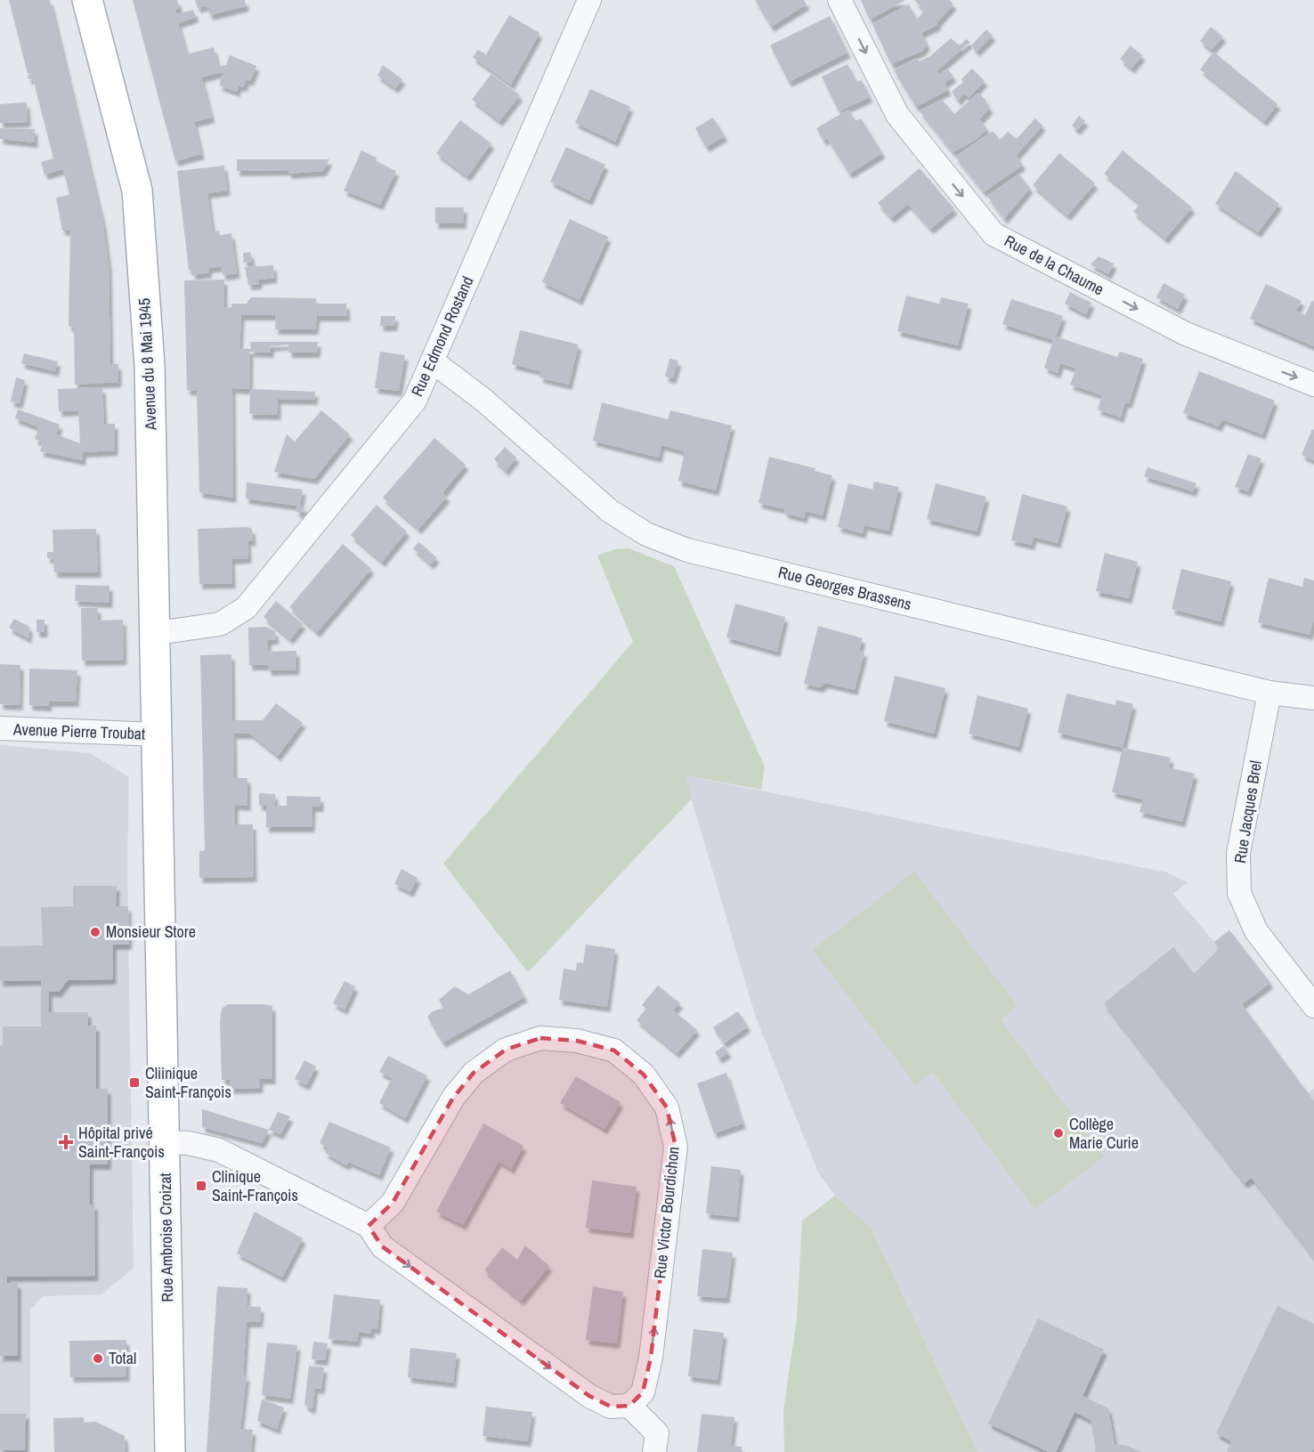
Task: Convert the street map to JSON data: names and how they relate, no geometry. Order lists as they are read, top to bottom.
{
  "streets": {
    "main road": ["Avenue du 8 Mai 1945", "Rue Ambroise Croizat"],
    "street": [
      "Rue de la Chaume",
      "Rue Edmond Rostand",
      "Rue Georges Brassens",
      "Avenue Pierre Troubat",
      "Rue Jacques Brel",
      "Rue Victor Bourdichon"
    ]
  },
  "crossings": [
    ["Rue Edmond Rostand", "Avenue du 8 Mai 1945"],
    ["Rue Edmond Rostand", "Rue Georges Brassens"],
    ["Avenue du 8 Mai 1945", "Avenue Pierre Troubat"],
    ["Avenue du 8 Mai 1945", "Rue Ambroise Croizat"],
    ["Rue Georges Brassens", "Rue Jacques Brel"],
    ["Avenue Pierre Troubat", "Rue Ambroise Croizat"]
  ],
  "one_way": ["Rue de la Chaume"],
  "places": {
    "other": ["Monsieur Store", "Collège Marie Curie", "Total"],
    "transit": ["Cliinique Saint-François", "Clinique Saint-François"],
    "health": ["Hôpital privé Saint-François"]
  }
}
